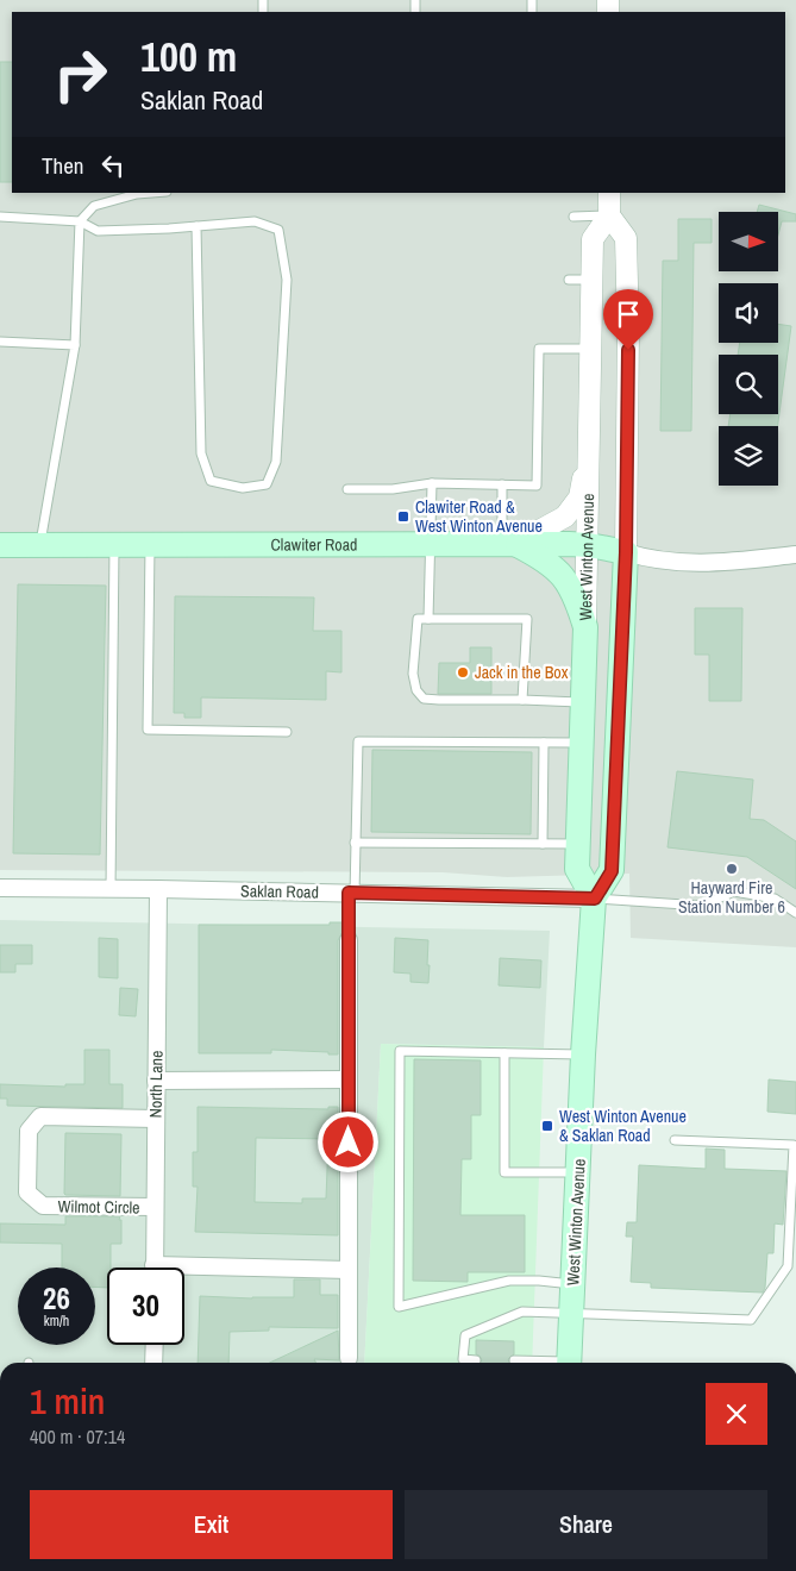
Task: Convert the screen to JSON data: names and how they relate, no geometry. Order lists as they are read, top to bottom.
{
  "streets": {
    "main road": ["Clawiter Road", "West Winton Avenue"],
    "street": ["Saklan Road", "North Lane", "Wilmot Circle"]
  },
  "crossings": [
    ["Clawiter Road", "West Winton Avenue"],
    ["West Winton Avenue", "Saklan Road"],
    ["Saklan Road", "North Lane"],
    ["North Lane", "Wilmot Circle"]
  ],
  "places": {
    "transit": ["Clawiter Road & West Winton Avenue", "West Winton Avenue & Saklan Road"],
    "other": ["Jack in the Box", "Hayward Fire Station Number 6"]
  },
  "north": "right",
  "page": {
    "turn": ["100 m", "Saklan Road"],
    "then": "Then",
    "speed": "26 km/h",
    "limit": "30",
    "heading": ["1 min", "400 m · 07:14"],
    "buttons": ["Exit", "Share"]
  }
}
